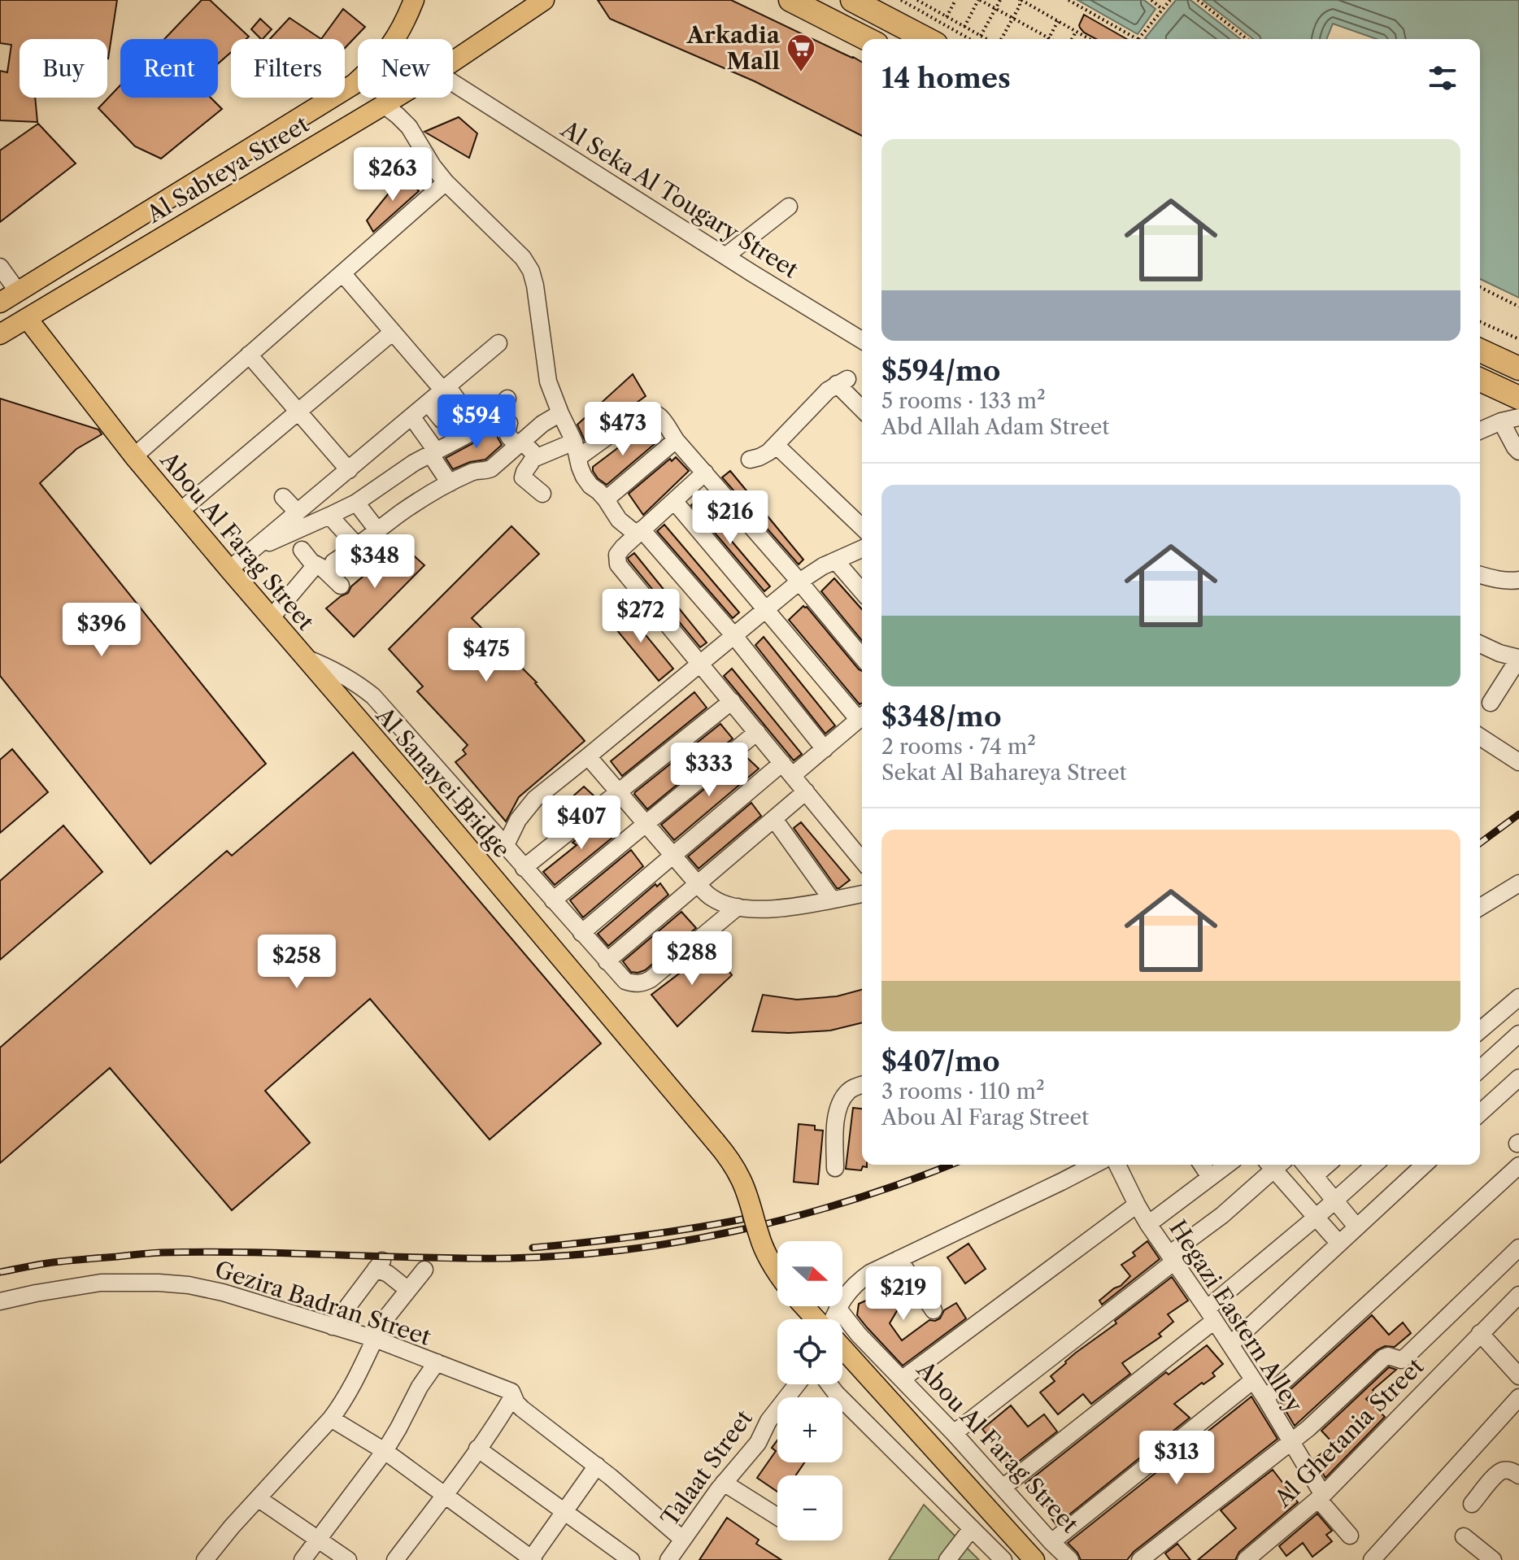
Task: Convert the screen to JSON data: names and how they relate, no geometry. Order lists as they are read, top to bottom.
{
  "streets": {
    "main road": ["Al Sabteya Street", "Abou Al Farag Street", "Al Sanayei Bridge"],
    "street": [
      "Al Seka Al Tougary Street",
      "Gezira Badran Street",
      "Hegazi Eastern Alley",
      "Al Ghetania Street",
      "Talaat Street"
    ]
  },
  "crossings": [
    ["Al Sabteya Street", "Abou Al Farag Street"],
    ["Abou Al Farag Street", "Al Sanayei Bridge"],
    ["Hegazi Eastern Alley", "Al Ghetania Street"]
  ],
  "places": {
    "supermarket": ["Arkadia Mall"]
  },
  "north": "right",
  "page": {
    "chip": [
      "Buy",
      "Rent",
      "Filters",
      "New"
    ],
    "heading": "14 homes",
    "list": [
      {
        "name": "$594/mo",
        "note": "5 rooms · 133 m² · Abd Allah Adam Street"
      },
      {
        "name": "$348/mo",
        "note": "2 rooms · 74 m² · Sekat Al Bahareya Street"
      },
      {
        "name": "$407/mo",
        "note": "3 rooms · 110 m² · Abou Al Farag Street"
      }
    ],
    "price": [
      "$263",
      "$594",
      "$473",
      "$216",
      "$348",
      "$272",
      "$396",
      "$475",
      "$333",
      "$407",
      "$288",
      "$258",
      "$219",
      "$313"
    ],
    "map_buttons": ["+", "−"]
  }
}
